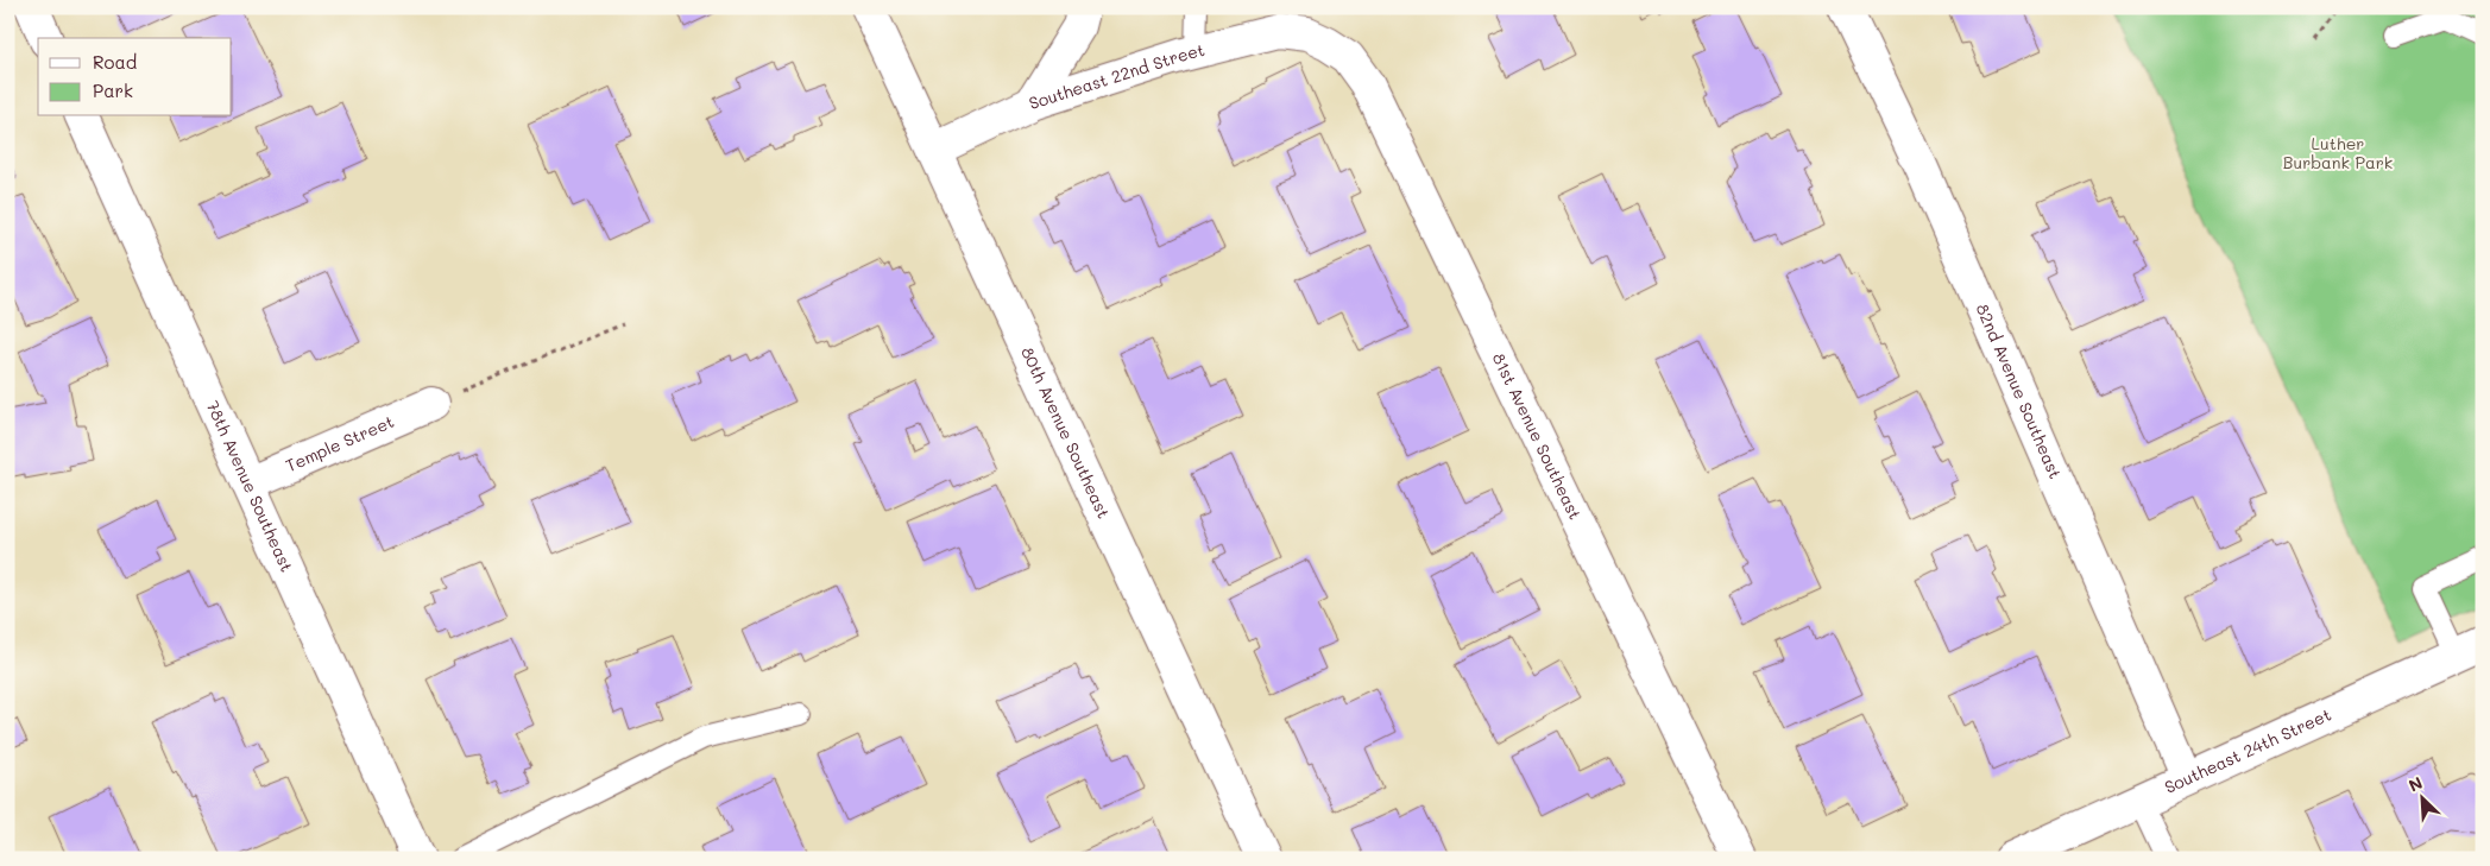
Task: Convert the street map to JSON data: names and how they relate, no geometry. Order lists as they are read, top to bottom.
{
  "streets": {
    "street": [
      "Southeast 22nd Street",
      "82nd Avenue Southeast",
      "80th Avenue Southeast",
      "81st Avenue Southeast",
      "Temple Street",
      "78th Avenue Southeast",
      "Southeast 24th Street"
    ]
  },
  "crossings": [
    ["Southeast 22nd Street", "80th Avenue Southeast"],
    ["Southeast 22nd Street", "81st Avenue Southeast"],
    ["82nd Avenue Southeast", "Southeast 24th Street"],
    ["Temple Street", "78th Avenue Southeast"]
  ],
  "parks": ["Luther Burbank Park"],
  "legend": ["Road", "Park"],
  "north": "top left"
}
